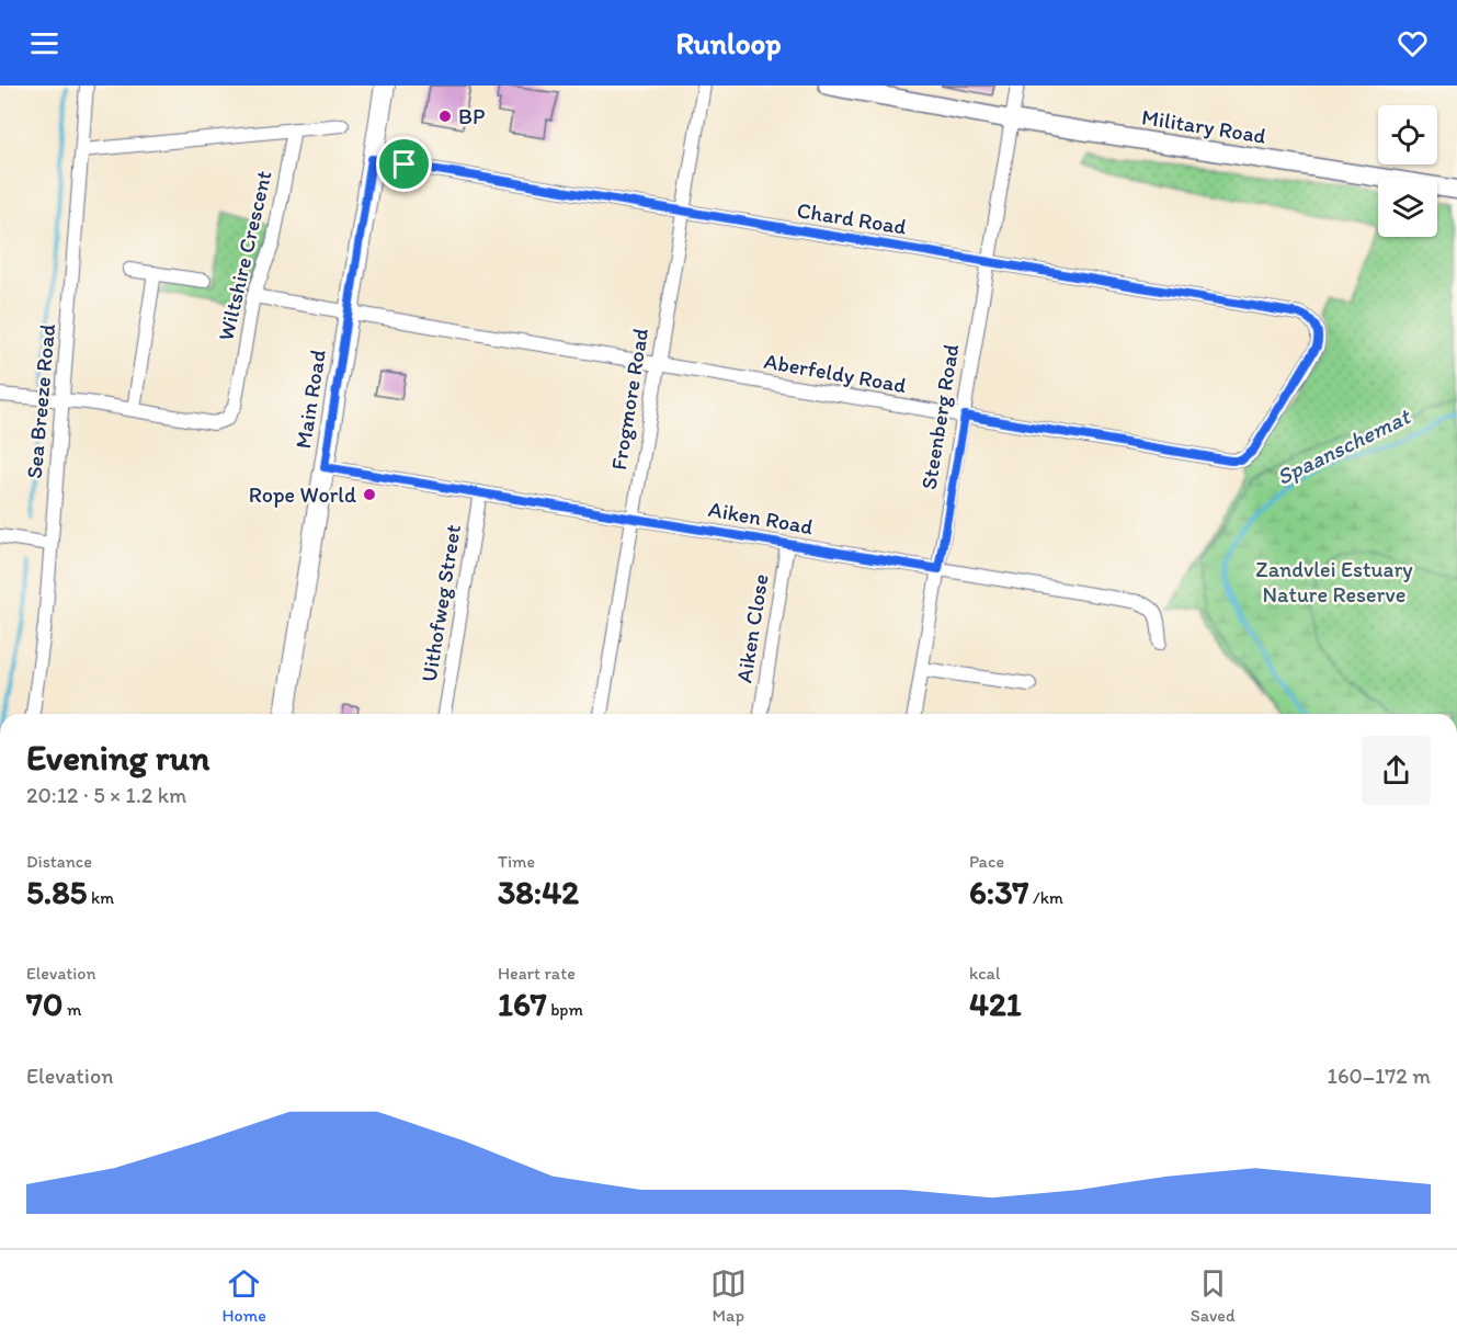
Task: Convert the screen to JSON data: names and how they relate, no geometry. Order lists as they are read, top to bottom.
{
  "streets": {
    "main road": ["Military Road", "Main Road"],
    "street": [
      "Chard Road",
      "Wiltshire Crescent",
      "Aberfeldy Road",
      "Frogmore Road",
      "Sea Breeze Road",
      "Steenberg Road",
      "Aiken Road",
      "Uithofweg Street",
      "Aiken Close"
    ]
  },
  "crossings": [
    ["Military Road", "Steenberg Road"],
    ["Chard Road", "Aberfeldy Road"],
    ["Chard Road", "Main Road"],
    ["Chard Road", "Frogmore Road"],
    ["Chard Road", "Steenberg Road"],
    ["Wiltshire Crescent", "Aberfeldy Road"],
    ["Wiltshire Crescent", "Sea Breeze Road"],
    ["Aberfeldy Road", "Main Road"],
    ["Aberfeldy Road", "Frogmore Road"],
    ["Aberfeldy Road", "Steenberg Road"],
    ["Main Road", "Aiken Road"],
    ["Frogmore Road", "Aiken Road"],
    ["Steenberg Road", "Aiken Road"],
    ["Aiken Road", "Uithofweg Street"],
    ["Aiken Road", "Aiken Close"]
  ],
  "water": ["Spaanschemat"],
  "parks": ["Zandvlei Estuary Nature Reserve"],
  "places": ["BP", "Rope World"],
  "page": {
    "header": "Runloop",
    "heading": ["Evening run", "20:12 · 5 × 1.2 km"],
    "stats": [
      ["Distance", "5.85 km"],
      ["Time", "38:42"],
      ["Pace", "6:37 /km"],
      ["Elevation", "70 m"],
      ["Heart rate", "167 bpm"],
      ["kcal", "421"]
    ],
    "chart": ["Elevation", "160–172 m"],
    "tabs": ["Home", "Map", "Saved"]
  }
}
